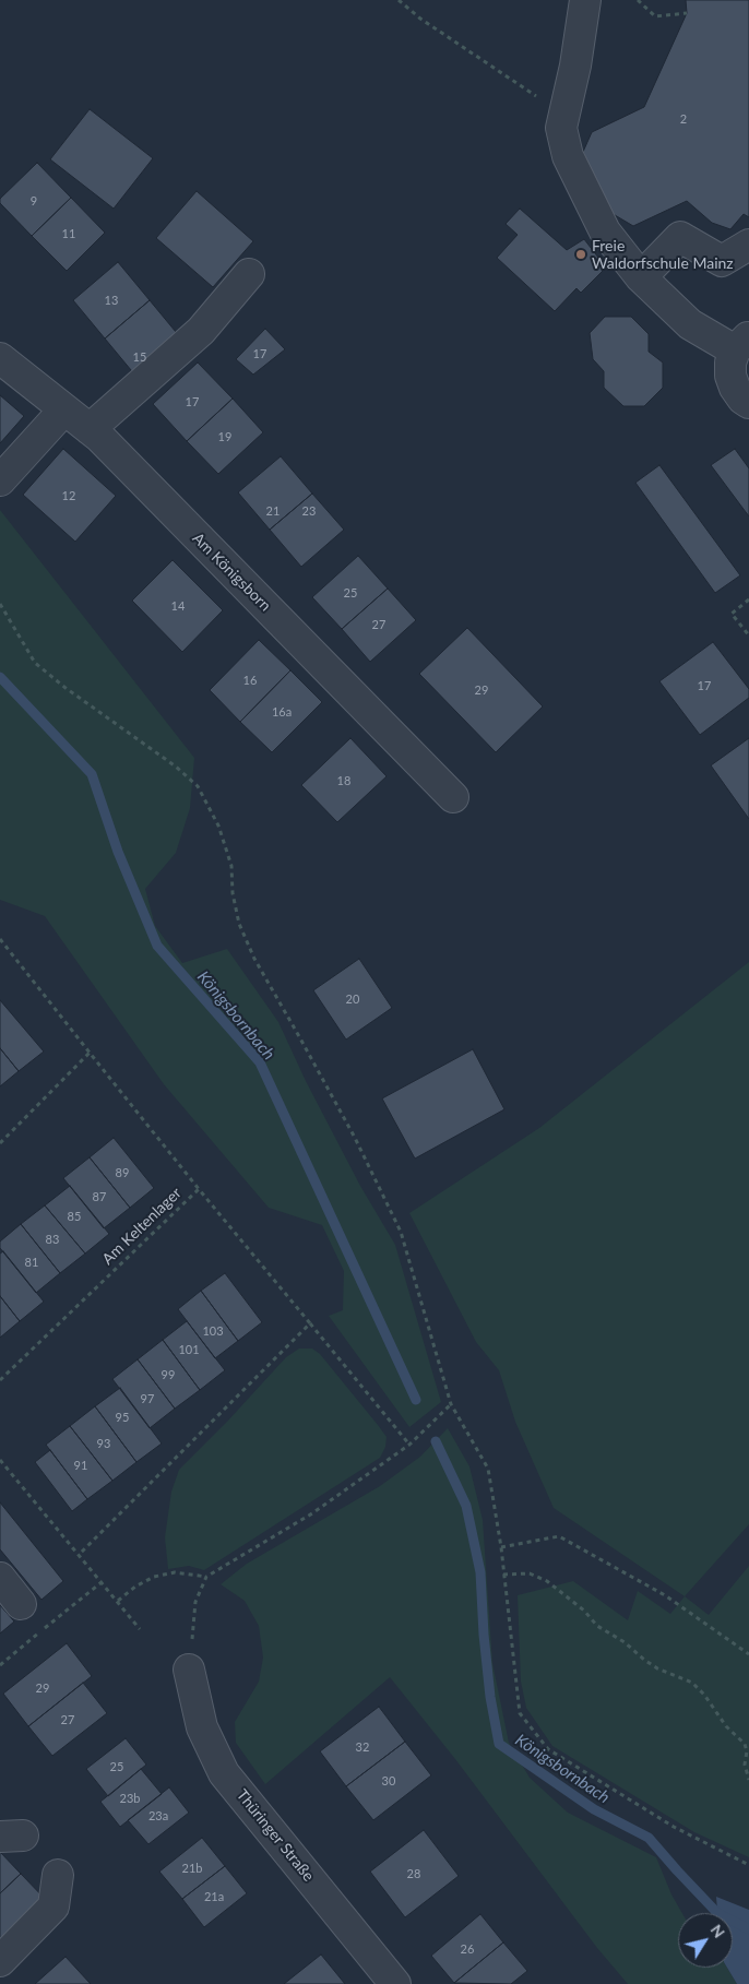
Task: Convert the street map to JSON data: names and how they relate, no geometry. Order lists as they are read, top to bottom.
{
  "streets": {
    "street": ["Am Königsborn", "Thüringer Straße"],
    "path": ["Am Keltenlager"]
  },
  "water": ["Königsbornbach"],
  "places": ["Freie Waldorfschule Mainz"],
  "house_numbers": [
    "2",
    "9",
    "11",
    "13",
    "17",
    "15",
    "17",
    "19",
    "12",
    "21",
    "23",
    "25",
    "14",
    "27",
    "16",
    "17",
    "29",
    "16a",
    "18",
    "20",
    "89",
    "87",
    "85",
    "83",
    "81",
    "103",
    "101",
    "99",
    "97",
    "95",
    "93",
    "91",
    "29",
    "27",
    "32",
    "25",
    "30",
    "23b",
    "23a",
    "21b",
    "28",
    "21a",
    "26"
  ],
  "north": "top right"
}
